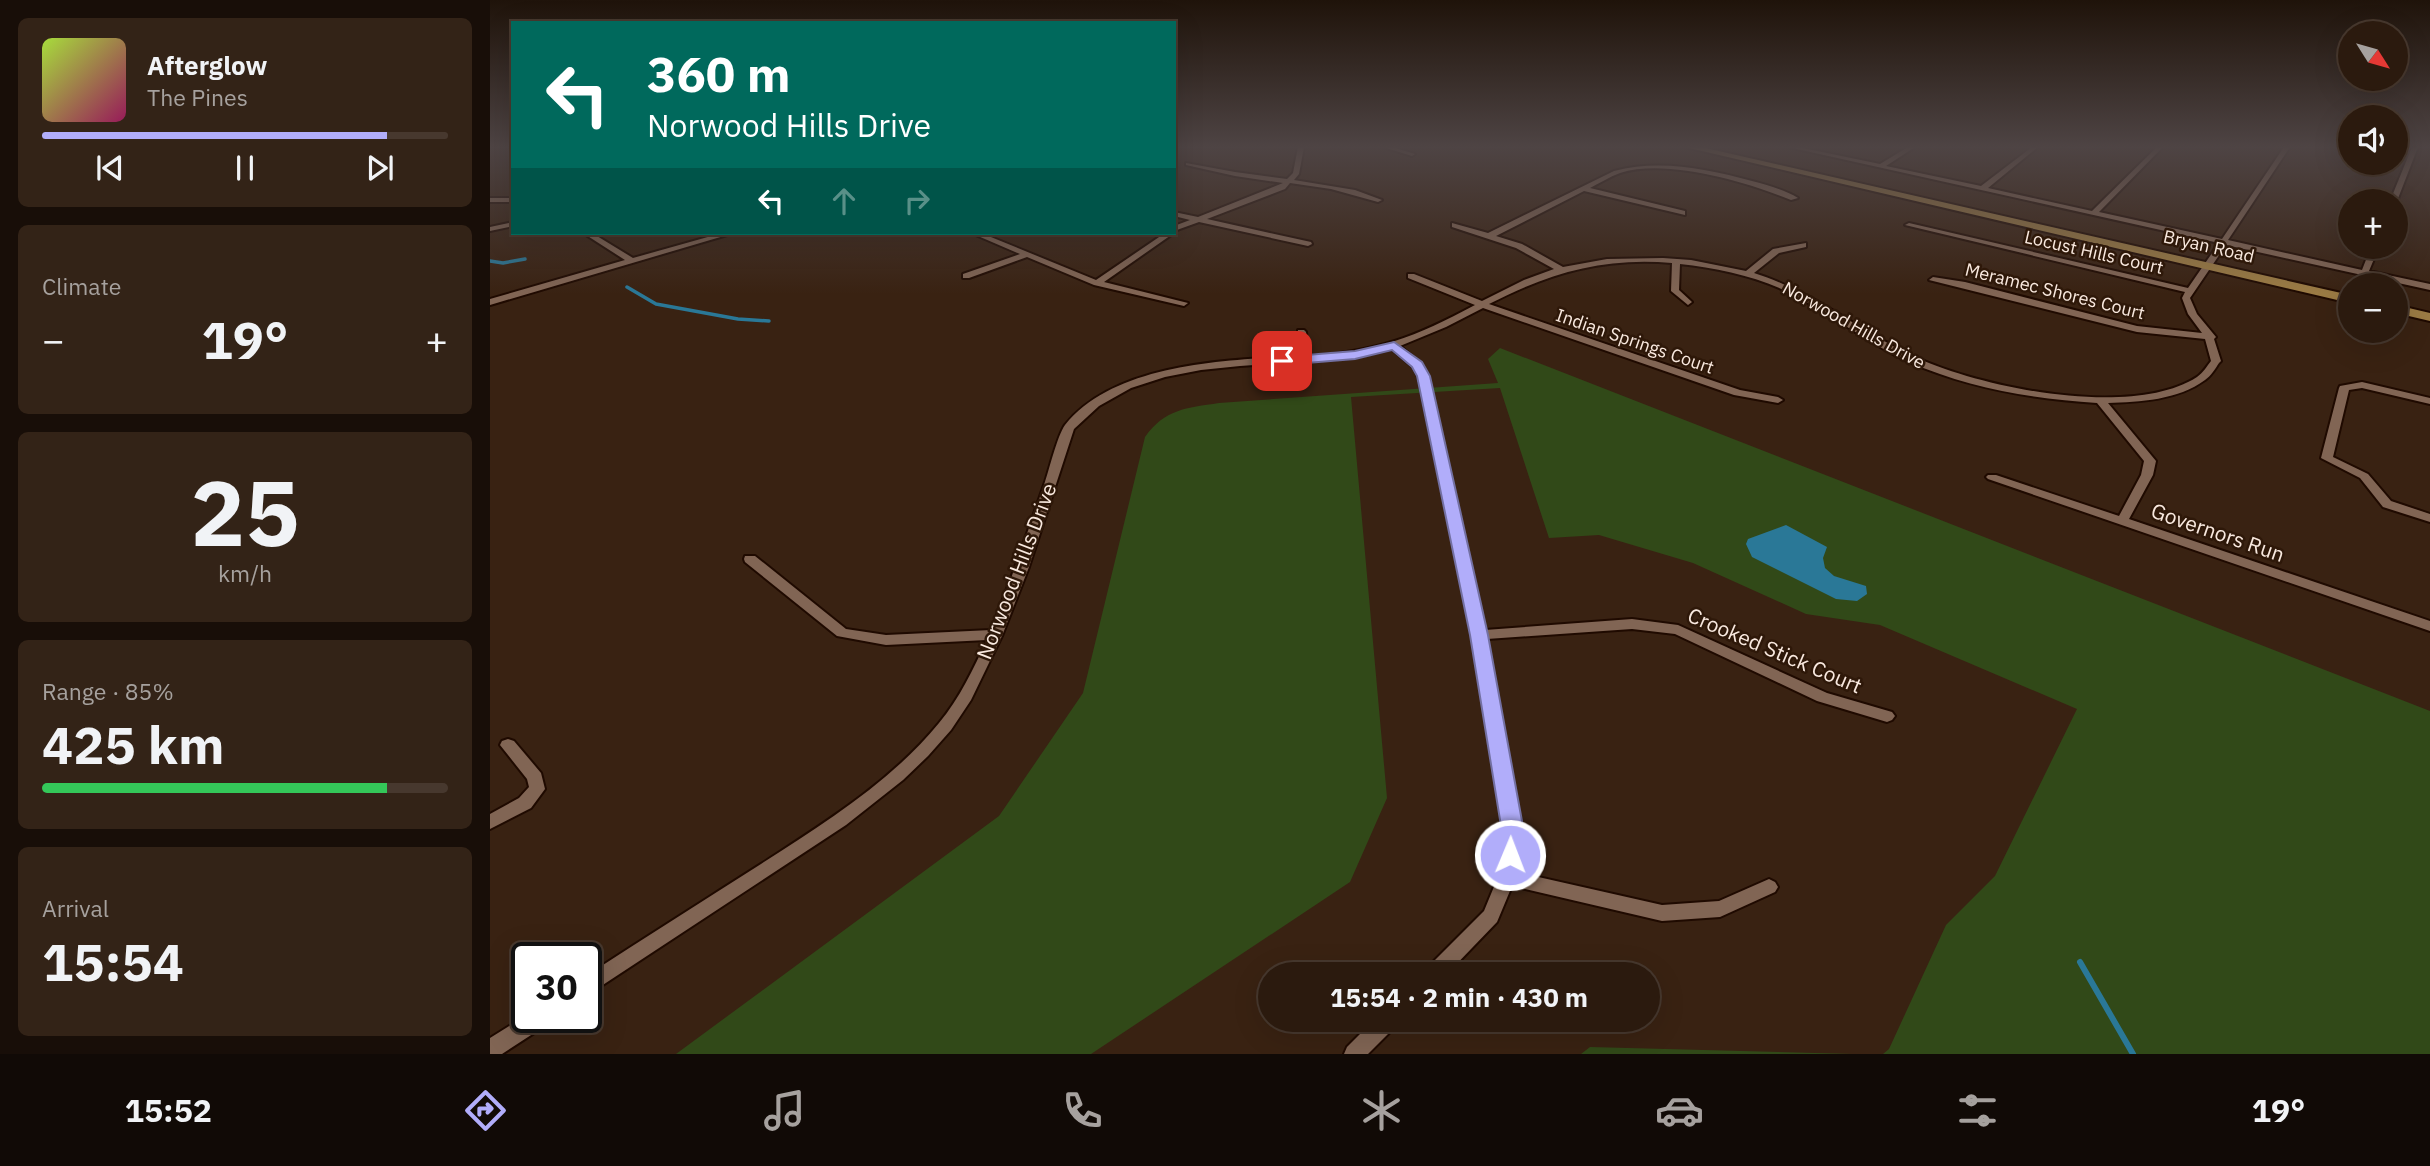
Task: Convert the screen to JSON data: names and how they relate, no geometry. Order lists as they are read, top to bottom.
{
  "streets": {
    "main road": ["Bryan Road"],
    "street": [
      "Locust Hills Court",
      "Meramec Shores Court",
      "Norwood Hills Drive",
      "Indian Springs Court",
      "Governors Run",
      "Crooked Stick Court"
    ]
  },
  "crossings": [
    ["Meramec Shores Court", "Norwood Hills Drive"],
    ["Norwood Hills Drive", "Indian Springs Court"]
  ],
  "north": "bottom right",
  "page": {
    "map_buttons": ["+", "−"],
    "turn": ["360 m", "Norwood Hills Drive"],
    "song": ["Afterglow", "The Pines"],
    "tile": [
      "Climate",
      ["25", "km/h"],
      ["Range · 85%", "425 km"],
      ["Arrival", "15:54"]
    ],
    "heat": ["−", "19°", "+"],
    "limit": "30",
    "trip": "15:54 · 2 min · 430 m",
    "tabs": ["15:52", "19°"]
  }
}
